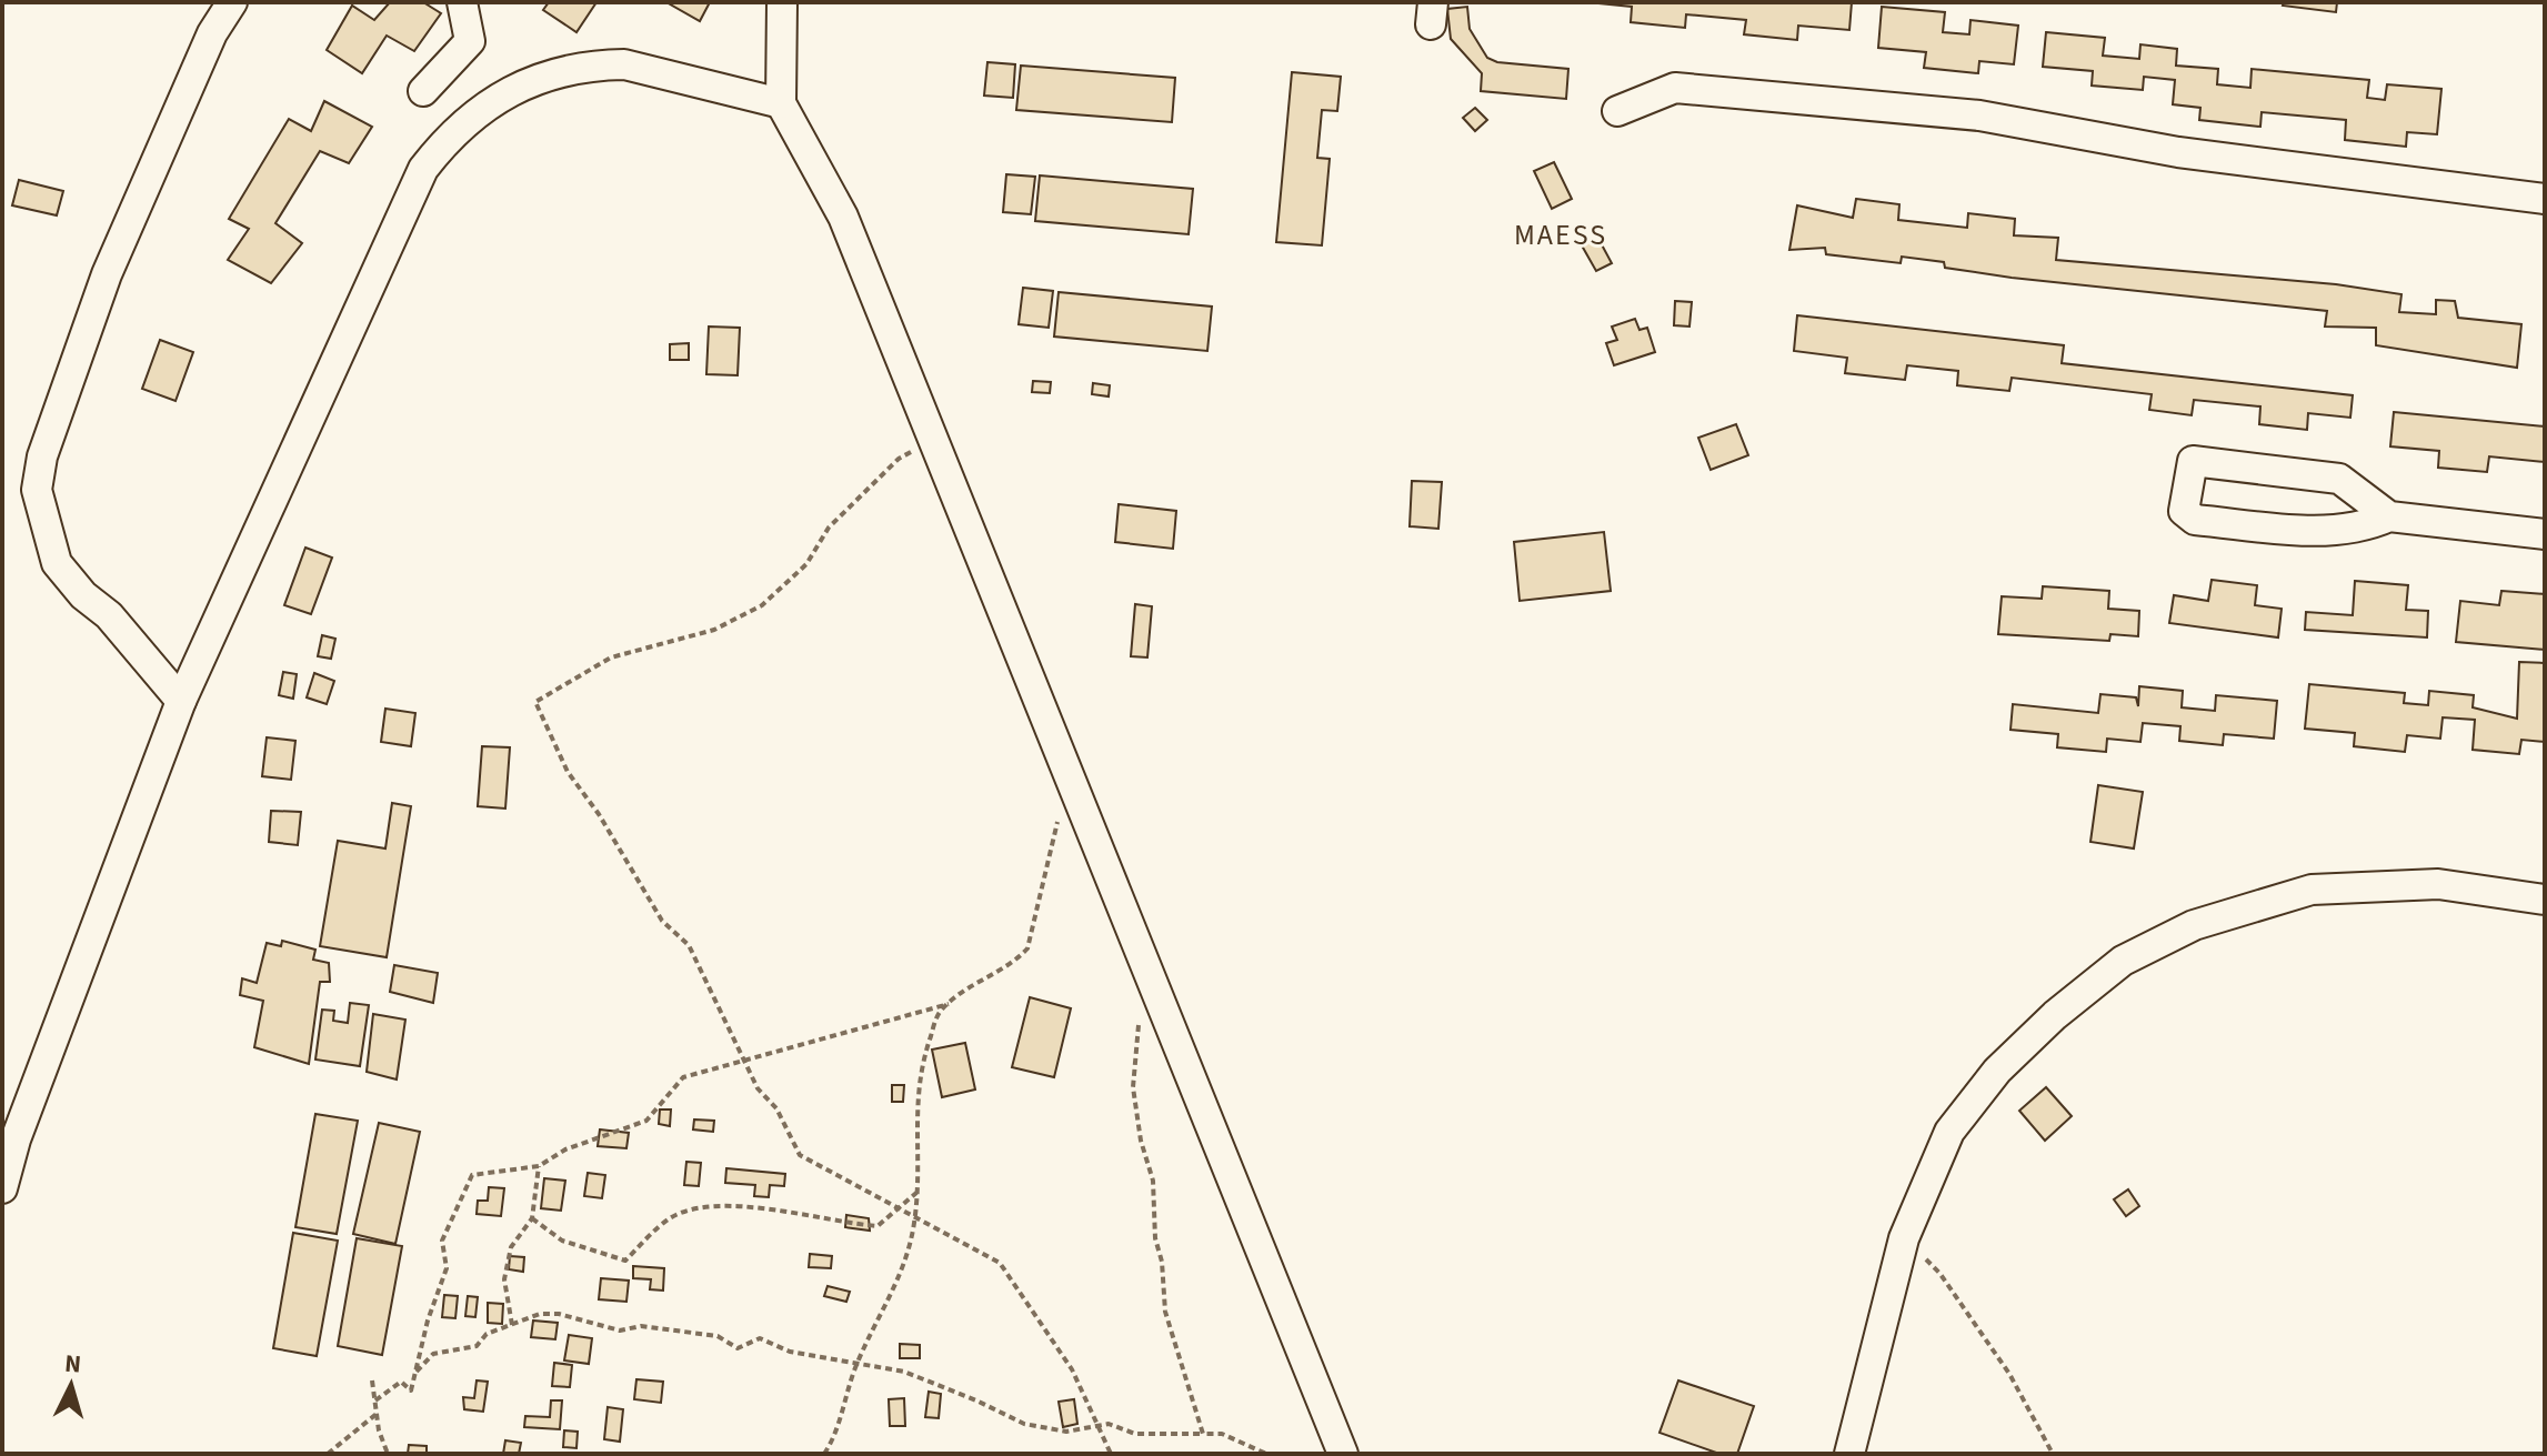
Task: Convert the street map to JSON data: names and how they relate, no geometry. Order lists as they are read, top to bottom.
{
  "districts": ["MAESS"],
  "north": "top"
}
